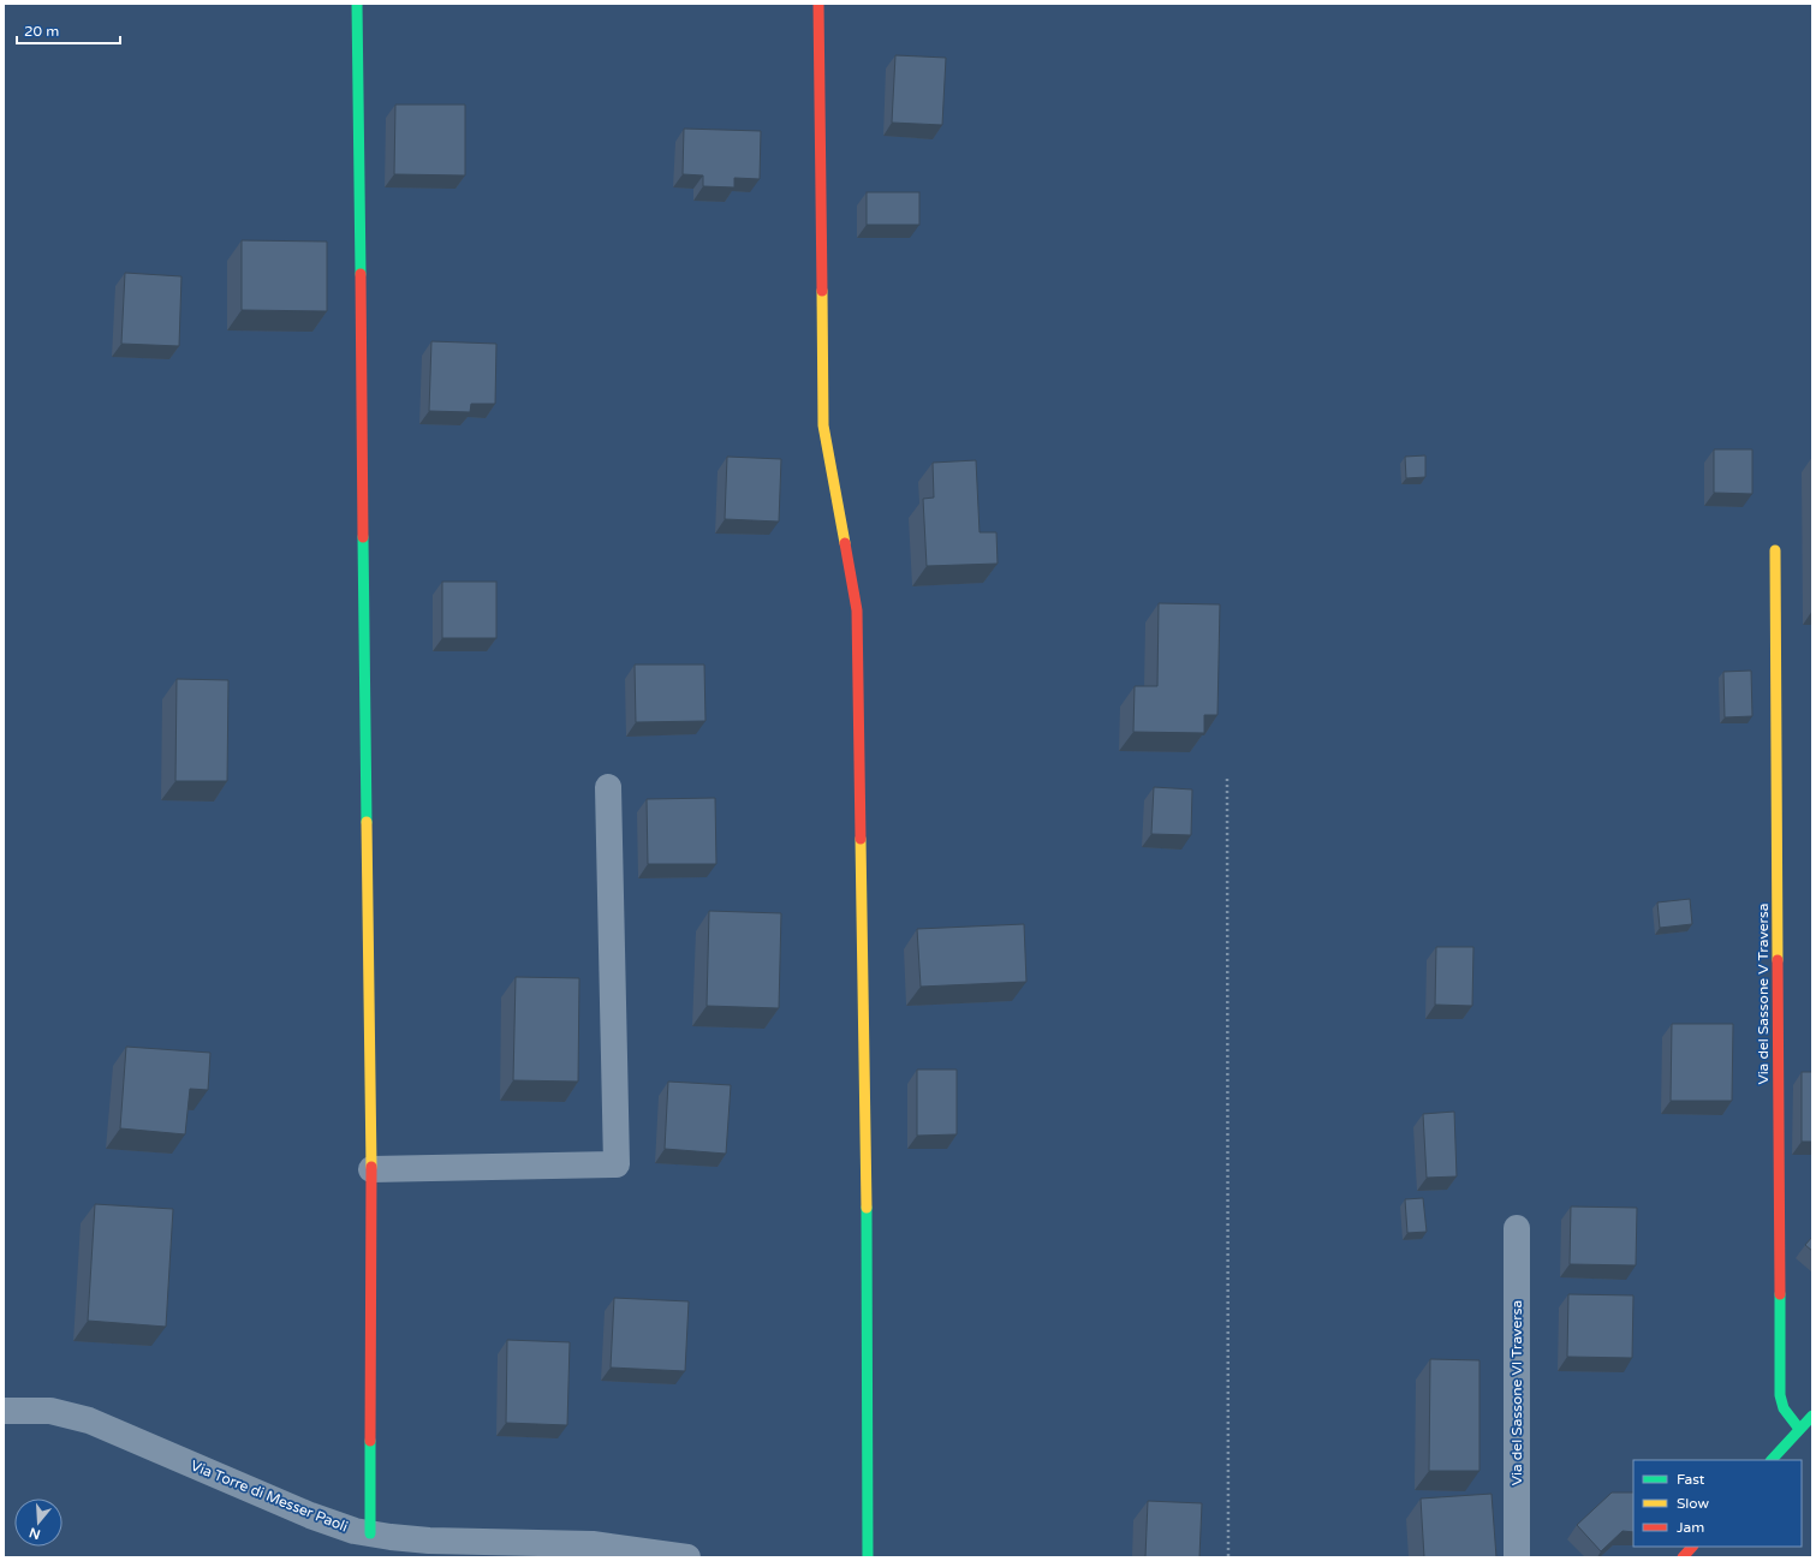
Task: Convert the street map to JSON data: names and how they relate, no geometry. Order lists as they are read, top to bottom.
{
  "streets": {
    "street": ["Via del Sassone V Traversa", "Via del Sassone VI Traversa", "Via Torre di Messer Paoli"]
  },
  "legend": ["Fast", "Slow", "Jam"],
  "scale_bar": "20 m",
  "north": "bottom"
}
